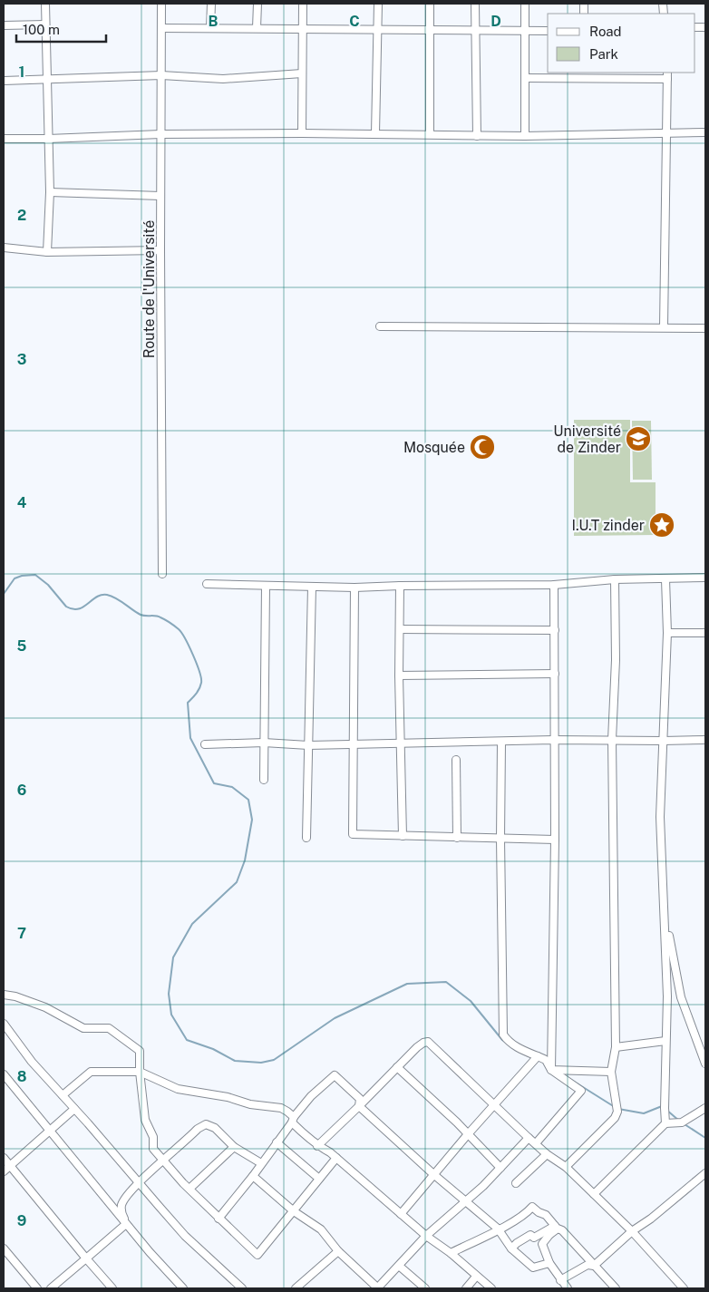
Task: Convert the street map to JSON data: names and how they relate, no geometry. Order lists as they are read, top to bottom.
{
  "streets": {
    "street": ["Route de l'Université"]
  },
  "places": {
    "school or university": ["Université de Zinder"],
    "mosque": ["Mosquée"],
    "place": ["I.U.T zinder"]
  },
  "legend": ["Road", "Park"],
  "scale_bar": "100 m",
  "grid": {
    "columns": ["B", "C", "D"],
    "rows": [
      "1",
      "2",
      "3",
      "4",
      "5",
      "6",
      "7",
      "8",
      "9"
    ]
  }
}
